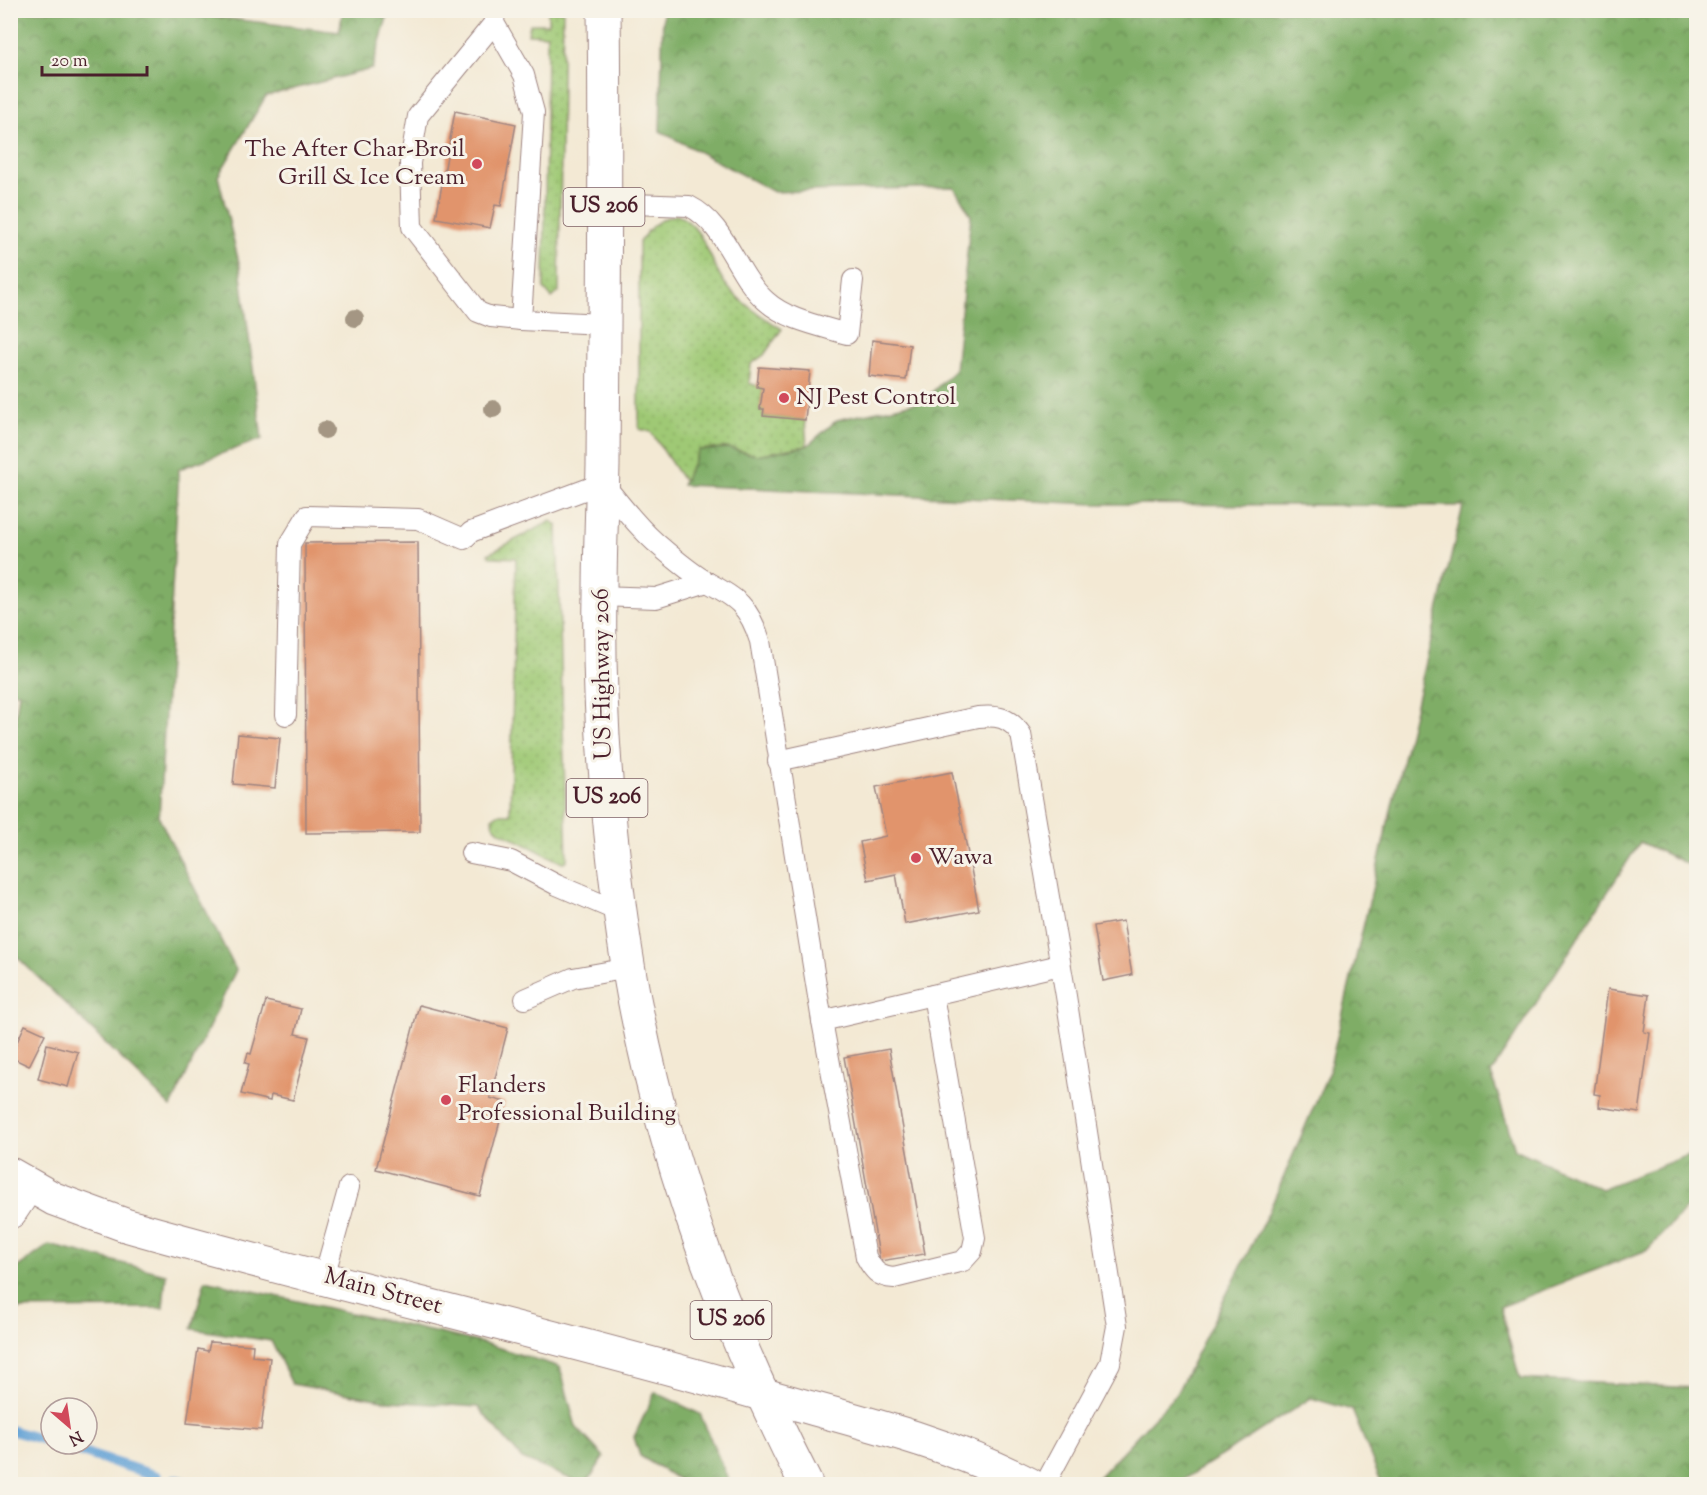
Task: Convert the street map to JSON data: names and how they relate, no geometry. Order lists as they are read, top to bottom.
{
  "streets": {
    "main road": ["US 206", "US Highway 206", "Main Street"]
  },
  "crossings": [
    ["US Highway 206", "Main Street"]
  ],
  "places": [
    "The After Char-Broil Grill & Ice Cream",
    "NJ Pest Control",
    "Wawa",
    "Flanders Professional Building"
  ],
  "scale_bar": "20 m",
  "north": "bottom right"
}
